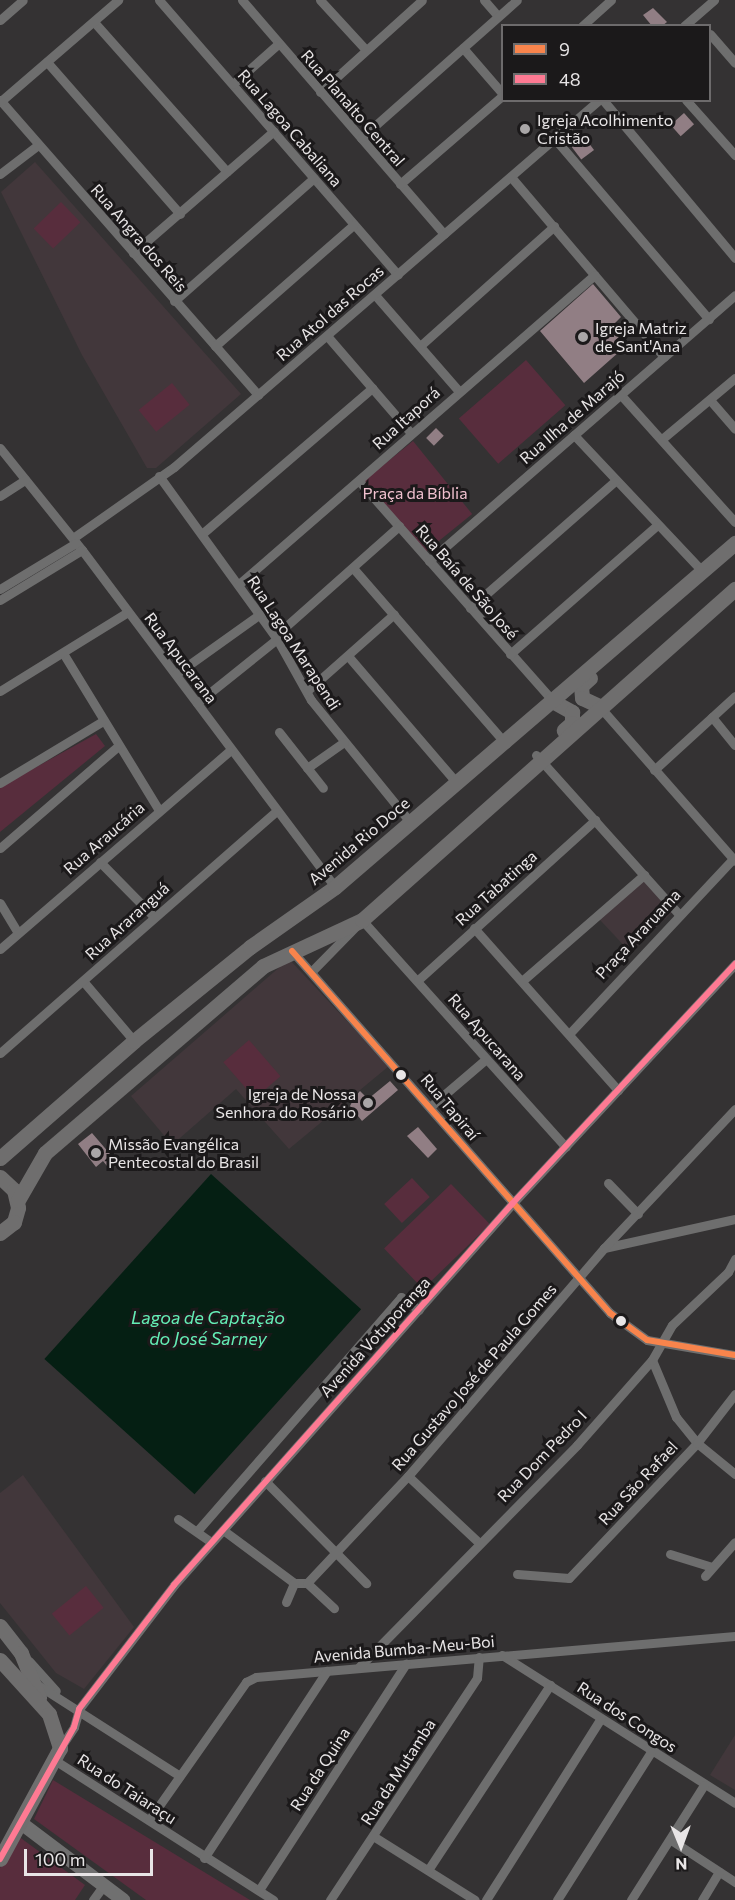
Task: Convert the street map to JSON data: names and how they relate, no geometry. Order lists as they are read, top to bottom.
{
  "streets": {
    "main road": ["Avenida Rio Doce"],
    "street": [
      "Rua Planalto Central",
      "Rua Lagoa Cabaliana",
      "Rua Angra dos Reis",
      "Rua Atol das Rocas",
      "Rua Ilha de Marajó",
      "Rua Itaporá",
      "Rua Baía de São José",
      "Rua Lagoa Marapendi",
      "Rua Apucarana",
      "Rua Araucária",
      "Rua Tabatinga",
      "Rua Araranguá",
      "Praça Araruama",
      "Rua Tapiraí",
      "Avenida Votuporanga",
      "Rua Gustavo José de Paula Gomes",
      "Rua Dom Pedro I",
      "Rua São Rafael",
      "Avenida Bumba-Meu-Boi",
      "Rua dos Congos",
      "Rua da Quina",
      "Rua da Mutamba",
      "Rua do Taiaraçu"
    ]
  },
  "crossings": [
    ["Rua Planalto Central", "Rua Atol das Rocas"],
    ["Rua Lagoa Cabaliana", "Rua Atol das Rocas"],
    ["Rua Angra dos Reis", "Rua Atol das Rocas"],
    ["Rua Atol das Rocas", "Rua Lagoa Marapendi"],
    ["Rua Atol das Rocas", "Rua Apucarana"],
    ["Rua Ilha de Marajó", "Rua Baía de São José"],
    ["Rua Itaporá", "Rua Baía de São José"],
    ["Rua Itaporá", "Rua Lagoa Marapendi"],
    ["Rua Baía de São José", "Avenida Rio Doce"],
    ["Rua Lagoa Marapendi", "Avenida Rio Doce"],
    ["Rua Apucarana", "Rua Araucária"],
    ["Rua Apucarana", "Avenida Rio Doce"],
    ["Rua Apucarana", "Rua Tabatinga"],
    ["Rua Apucarana", "Rua Araranguá"],
    ["Rua Apucarana", "Avenida Votuporanga"],
    ["Rua Tapiraí", "Avenida Votuporanga"],
    ["Rua Tapiraí", "Rua Gustavo José de Paula Gomes"],
    ["Rua Tapiraí", "Rua Dom Pedro I"],
    ["Avenida Votuporanga", "Rua do Taiaraçu"],
    ["Rua Dom Pedro I", "Avenida Bumba-Meu-Boi"],
    ["Avenida Bumba-Meu-Boi", "Rua dos Congos"],
    ["Avenida Bumba-Meu-Boi", "Rua da Quina"],
    ["Avenida Bumba-Meu-Boi", "Rua da Mutamba"],
    ["Avenida Bumba-Meu-Boi", "Rua do Taiaraçu"],
    ["Rua da Quina", "Rua do Taiaraçu"]
  ],
  "water": ["Lagoa de Captação do José Sarney"],
  "parks": ["Praça da Bíblia"],
  "places": [
    "Igreja Acolhimento Cristão",
    "Igreja Matriz de Sant'Ana",
    "Igreja de Nossa Senhora do Rosário",
    "Missão Evangélica Pentecostal do Brasil"
  ],
  "lines": ["transit line 9", "transit line 48"],
  "legend": ["9", "48"],
  "scale_bar": "100 m",
  "north": "bottom"
}
